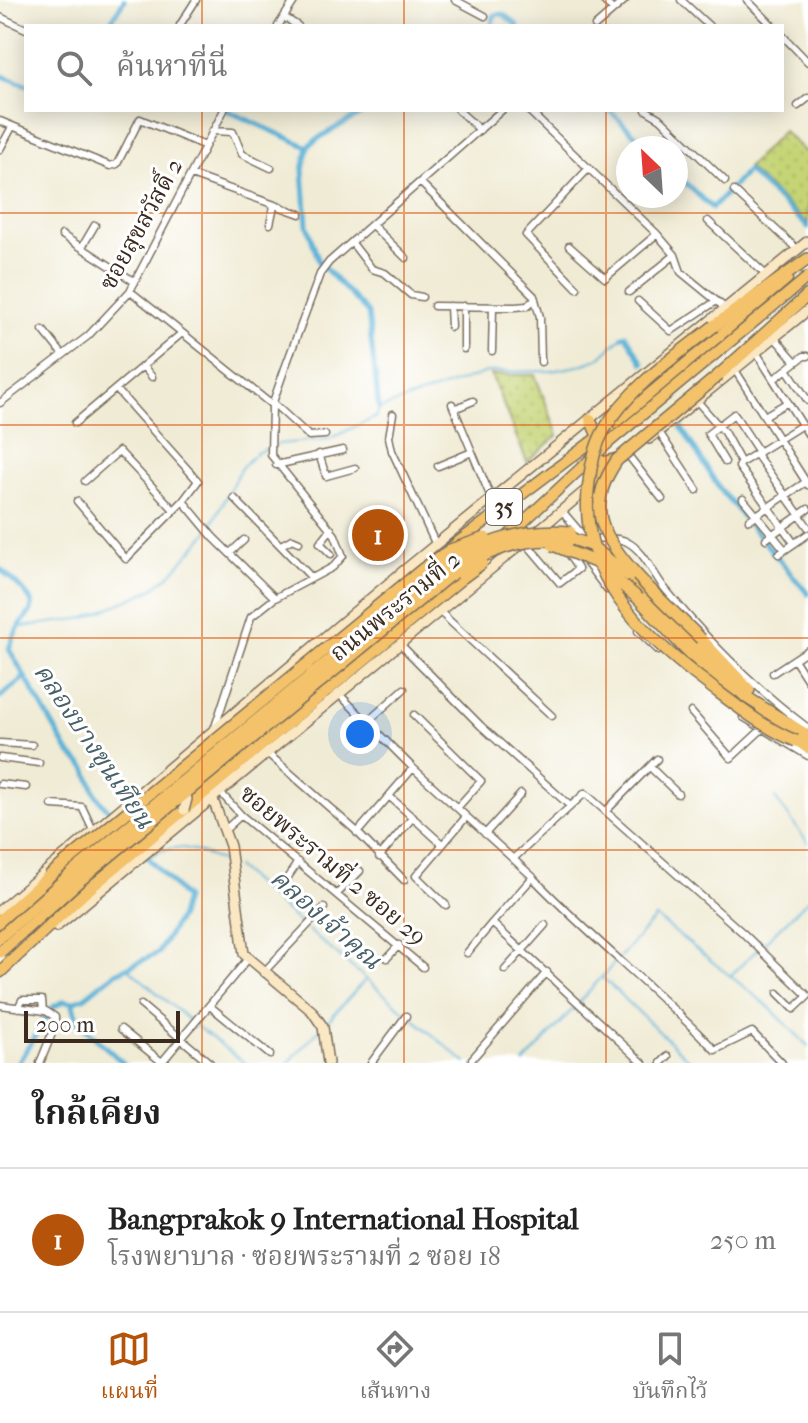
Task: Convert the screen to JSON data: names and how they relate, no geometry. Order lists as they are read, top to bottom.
{
  "streets": {
    "main road": ["35", "ถนนพระรามที่ 2"],
    "street": ["ซอยสุขสวัสดิ์ 2", "ซอยพระรามที่ 2 ซอย 29"]
  },
  "crossings": [
    ["ถนนพระรามที่ 2", "ซอยพระรามที่ 2 ซอย 29"]
  ],
  "water": ["คลองบางขุนเทียน", "คลองเจ้าคุณ"],
  "scale_bar": "200 m",
  "north": "top left",
  "page": {
    "search": "ค้นหาที่นี่",
    "pins": "1",
    "scale": "200 m",
    "heading": "ใกล้เคียง",
    "list": [
      {
        "mark": "1",
        "name": "Bangprakok 9 International Hospital",
        "note": "โรงพยาบาล · ซอยพระรามที่ 2 ซอย 18",
        "value": "250 m"
      }
    ],
    "nav": ["แผนที่", "เส้นทาง", "บันทึกไว้"]
  }
}
